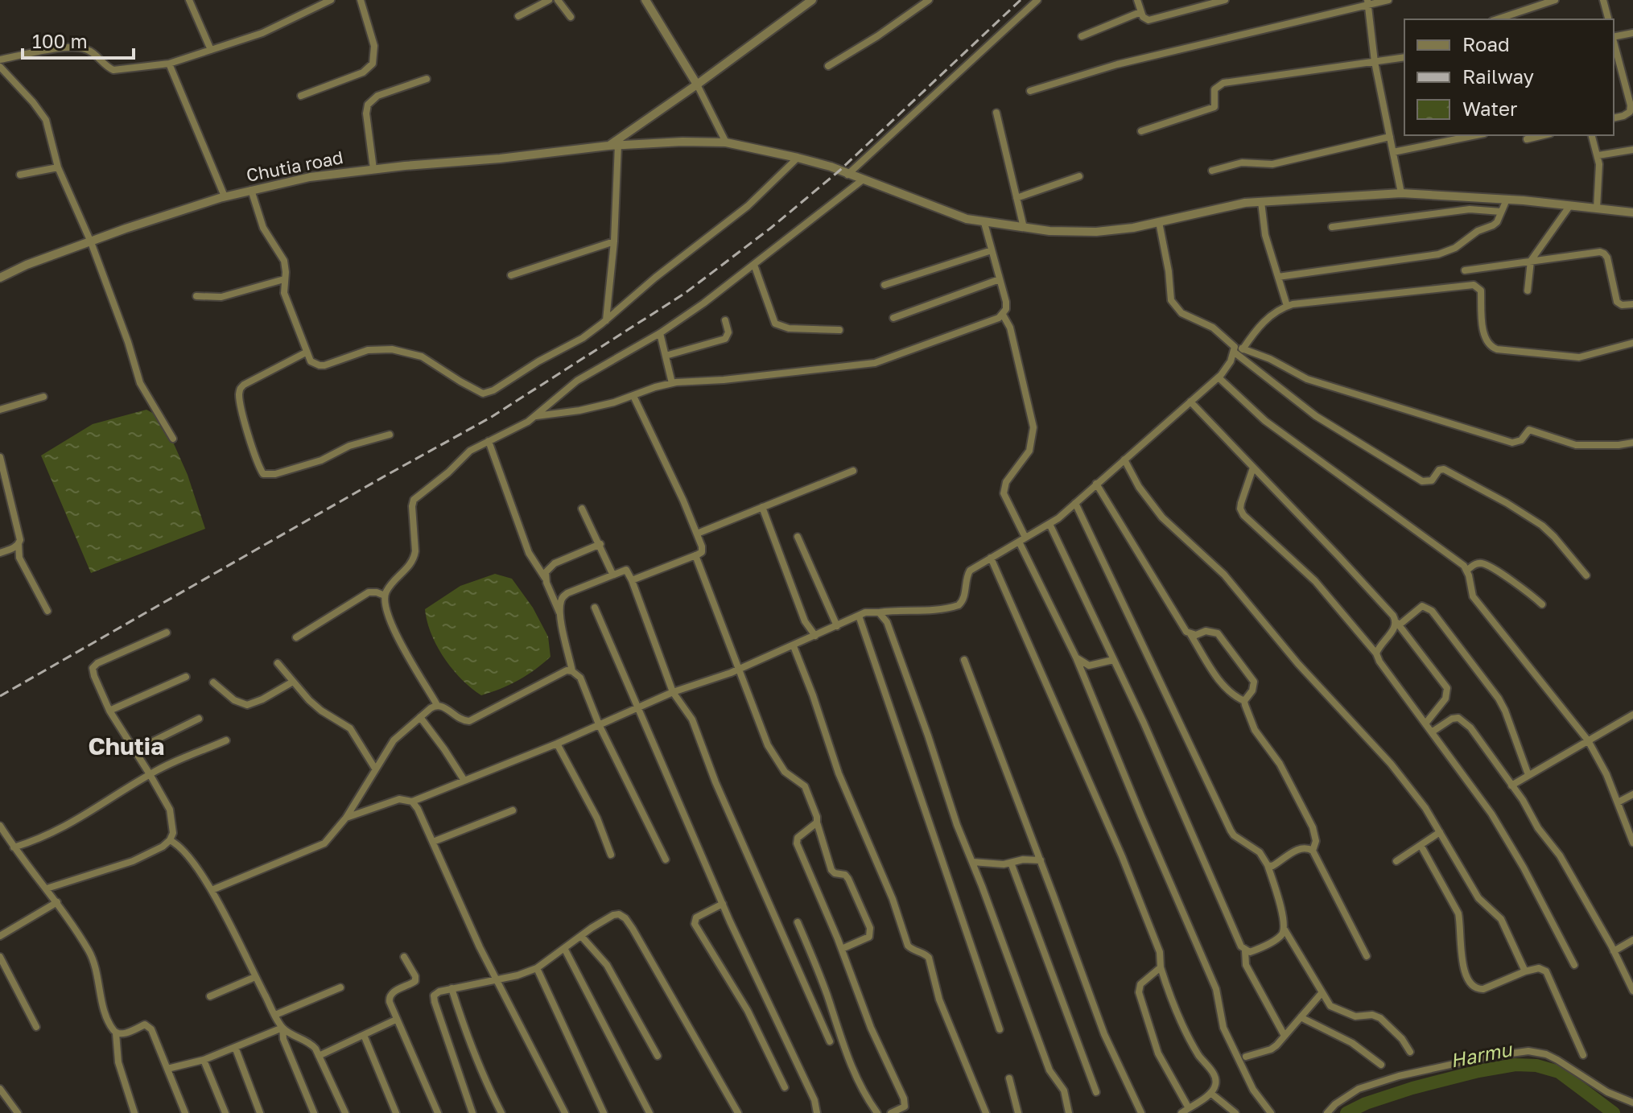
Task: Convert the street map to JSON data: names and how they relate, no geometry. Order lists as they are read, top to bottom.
{
  "streets": {
    "street": ["Chutia road"]
  },
  "districts": ["Chutia"],
  "water": ["Harmu"],
  "legend": ["Road", "Railway", "Water"],
  "scale_bar": "100 m"
}
